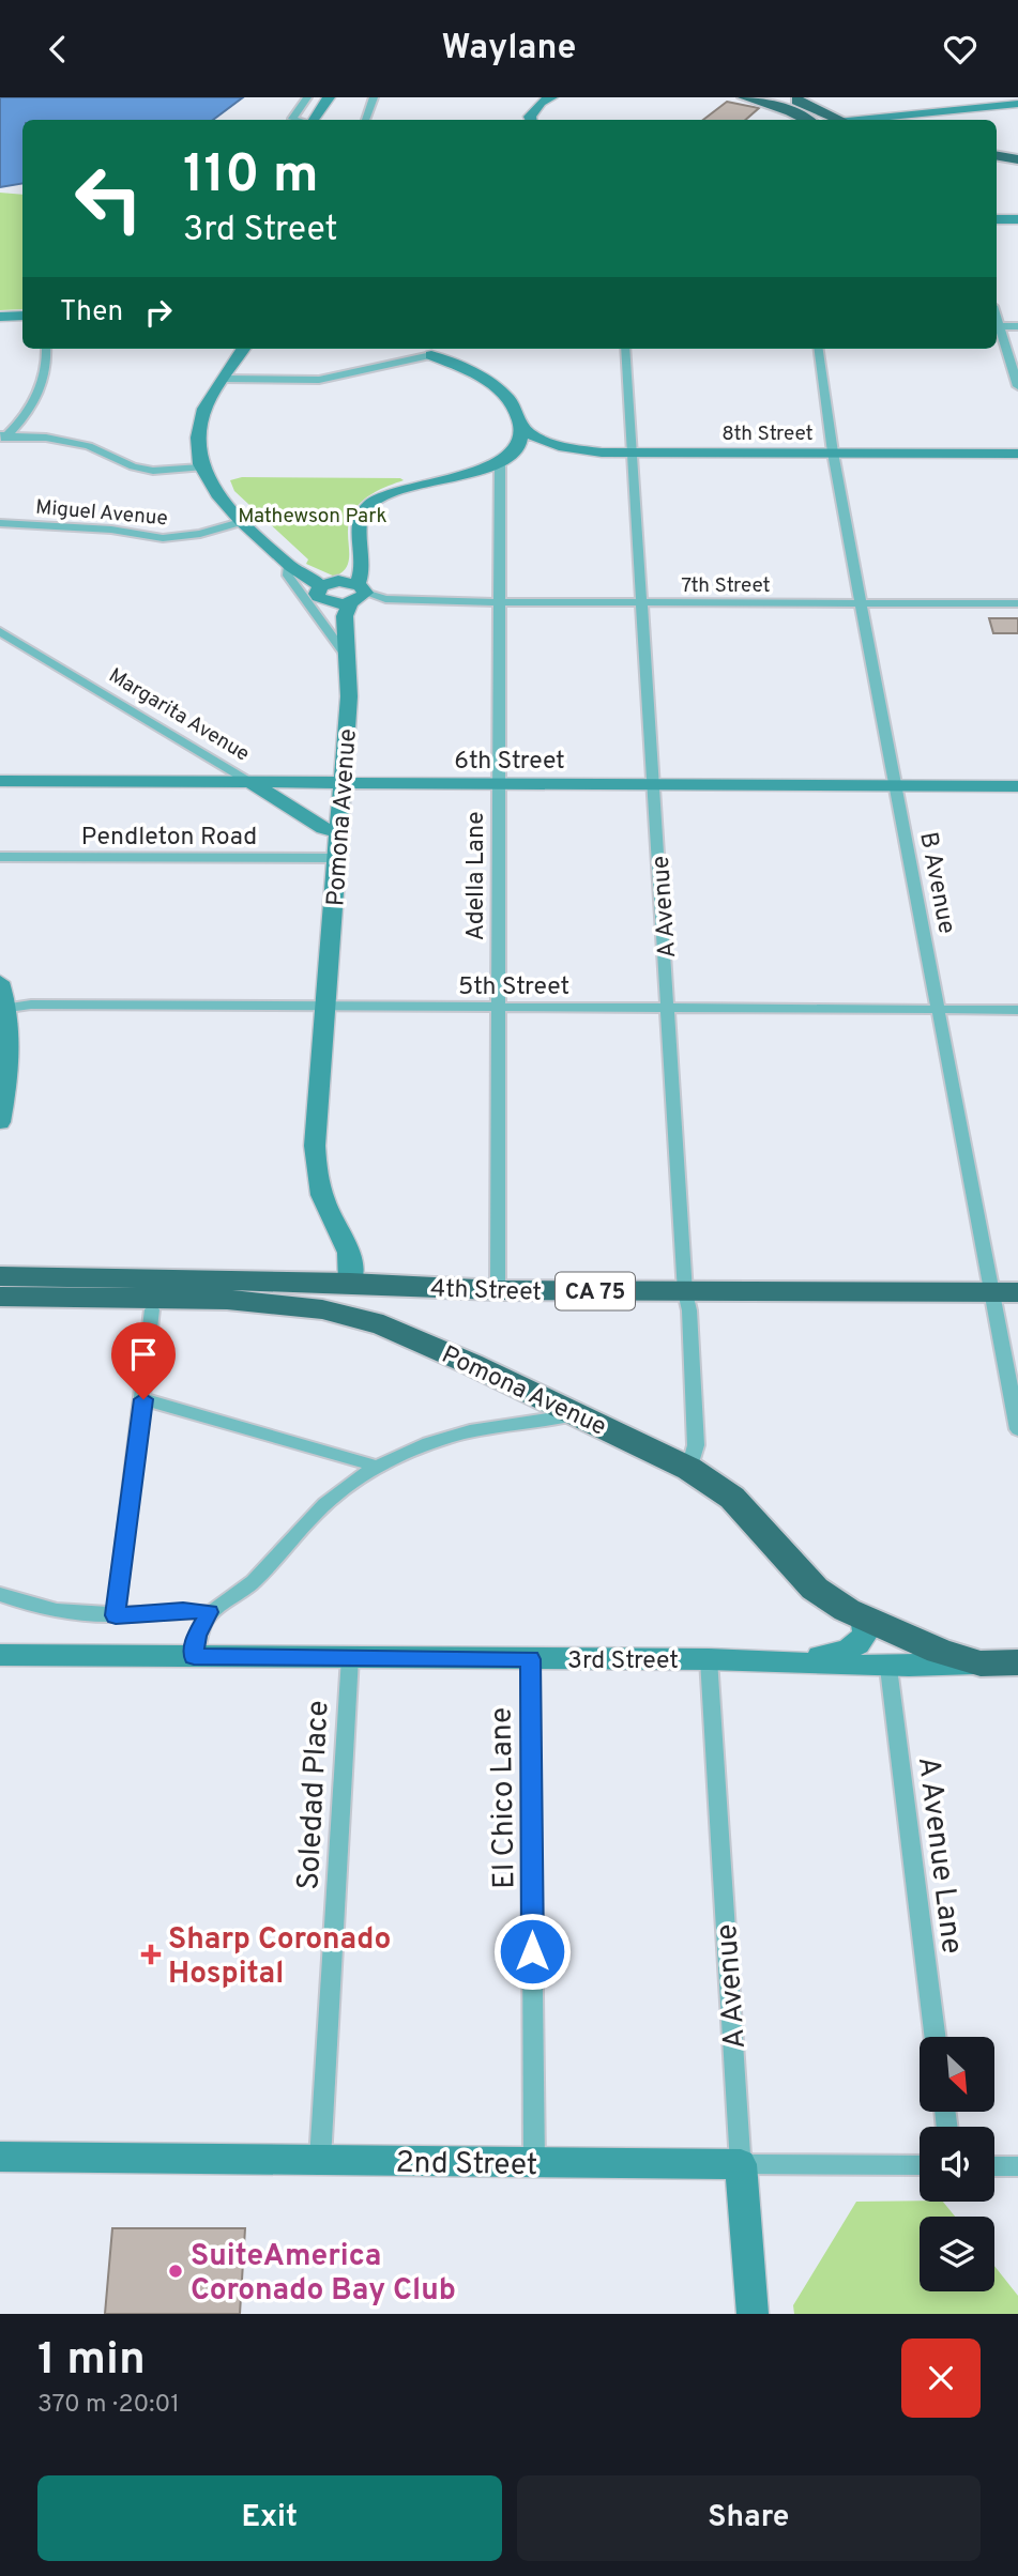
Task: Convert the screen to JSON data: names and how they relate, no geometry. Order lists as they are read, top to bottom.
{
  "streets": {
    "highway": [
      "Pomona Avenue",
      "4th Street",
      "CA 75",
      "3rd Street"
    ],
    "street": [
      "8th Street",
      "Miguel Avenue",
      "7th Street",
      "Margarita Avenue",
      "6th Street",
      "Pendleton Road",
      "Adella Lane",
      "B Avenue",
      "A Avenue",
      "5th Street",
      "Soledad Place",
      "El Chico Lane",
      "A Avenue Lane",
      "2nd Street"
    ]
  },
  "crossings": [
    ["8th Street", "B Avenue"],
    ["8th Street", "A Avenue"],
    ["7th Street", "Pomona Avenue"],
    ["7th Street", "Adella Lane"],
    ["7th Street", "B Avenue"],
    ["7th Street", "A Avenue"],
    ["Margarita Avenue", "6th Street"],
    ["Margarita Avenue", "Pomona Avenue"],
    ["6th Street", "Pomona Avenue"],
    ["6th Street", "Adella Lane"],
    ["6th Street", "B Avenue"],
    ["6th Street", "A Avenue"],
    ["Pomona Avenue", "Pendleton Road"],
    ["Pomona Avenue", "Adella Lane"],
    ["Pomona Avenue", "A Avenue"],
    ["Pomona Avenue", "5th Street"],
    ["Pomona Avenue", "4th Street"],
    ["Pomona Avenue", "3rd Street"],
    ["Adella Lane", "5th Street"],
    ["Adella Lane", "4th Street"],
    ["B Avenue", "5th Street"],
    ["B Avenue", "4th Street"],
    ["A Avenue", "5th Street"],
    ["A Avenue", "4th Street"],
    ["A Avenue", "3rd Street"],
    ["A Avenue", "2nd Street"],
    ["3rd Street", "Soledad Place"],
    ["3rd Street", "El Chico Lane"],
    ["3rd Street", "A Avenue Lane"],
    ["Soledad Place", "2nd Street"],
    ["El Chico Lane", "2nd Street"]
  ],
  "parks": ["Mathewson Park"],
  "places": {
    "health": ["Sharp Coronado Hospital"],
    "other": ["SuiteAmerica Coronado Bay Club"]
  },
  "north": "bottom right",
  "page": {
    "header": "Waylane",
    "turn": ["110 m", "3rd Street"],
    "then": "Then",
    "heading": ["1 min", "370 m · 20:01"],
    "buttons": ["Exit", "Share"]
  }
}
